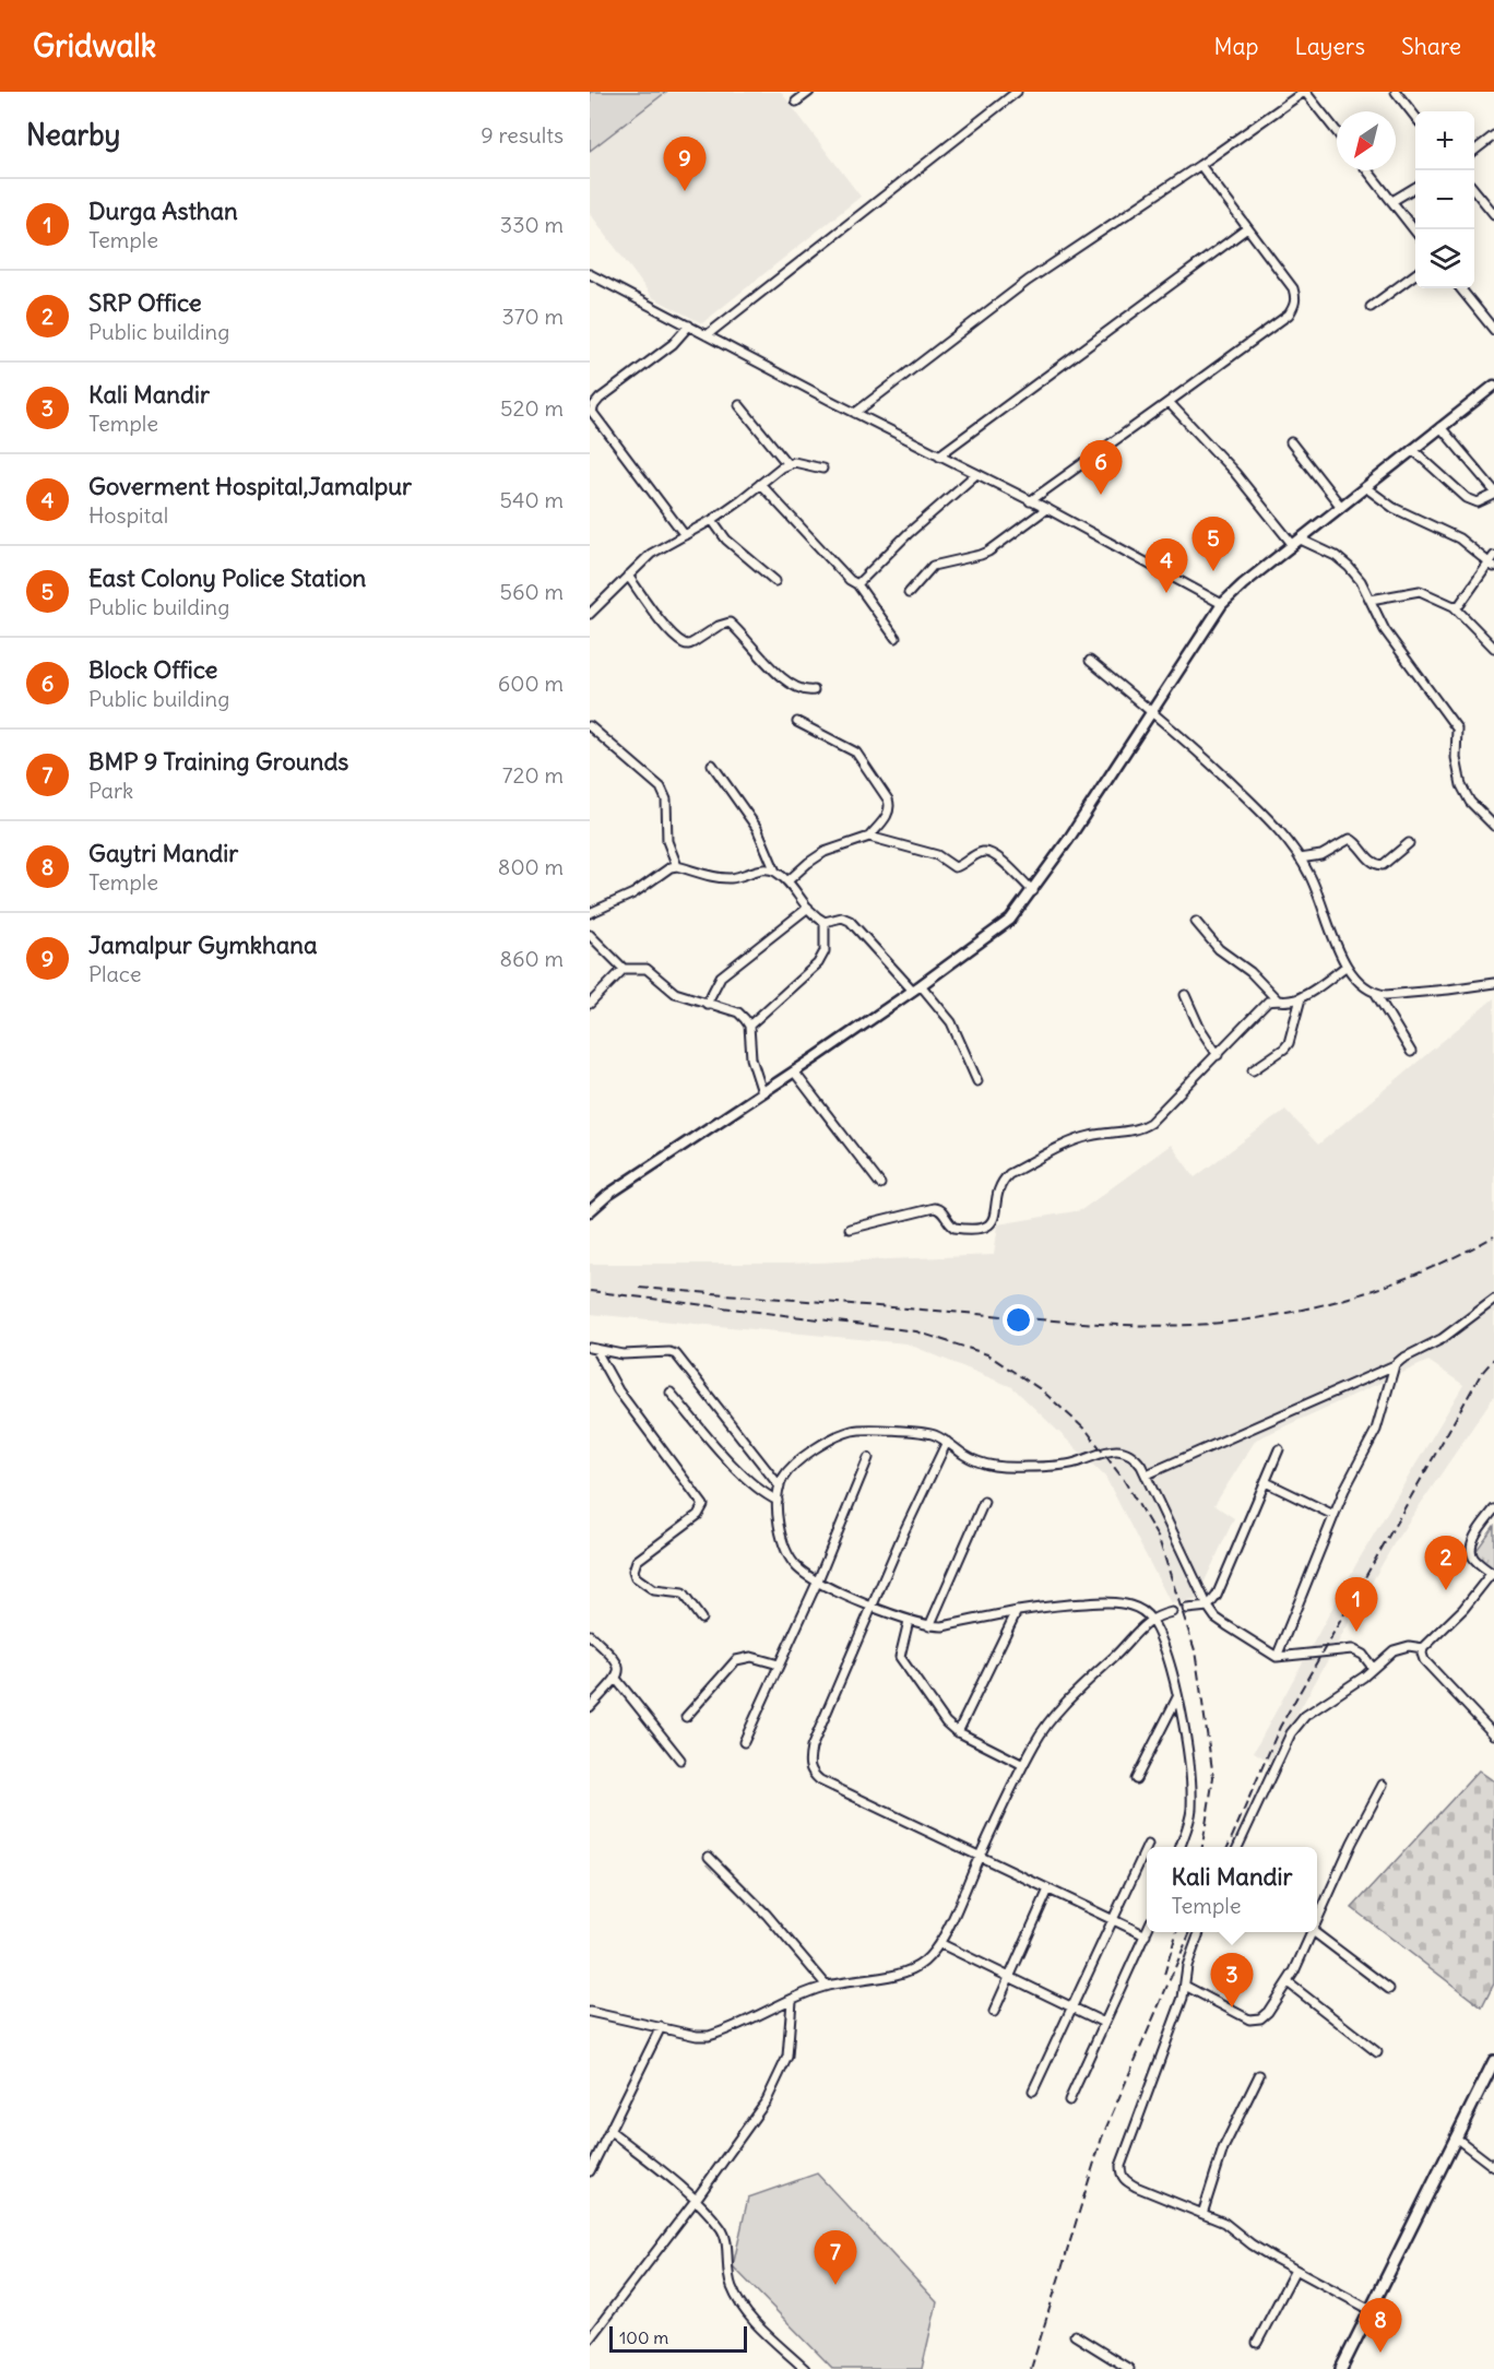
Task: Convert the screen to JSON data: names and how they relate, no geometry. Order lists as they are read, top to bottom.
{
  "scale_bar": "100 m",
  "north": "bottom left",
  "page": {
    "header": "Gridwalk",
    "nav": ["Map", "Layers", "Share"],
    "heading": ["Nearby", "9 results"],
    "map_buttons": ["+", "−"],
    "pins": [
      "9",
      "6",
      "5",
      "4",
      "2",
      "1",
      "3",
      "7",
      "8"
    ],
    "list": [
      {
        "mark": "1",
        "name": "Durga Asthan",
        "note": "Temple",
        "value": "330 m"
      },
      {
        "mark": "2",
        "name": "SRP Office",
        "note": "Public building",
        "value": "370 m"
      },
      {
        "mark": "3",
        "name": "Kali Mandir",
        "note": "Temple",
        "value": "520 m"
      },
      {
        "mark": "4",
        "name": "Goverment Hospital,Jamalpur",
        "note": "Hospital",
        "value": "540 m"
      },
      {
        "mark": "5",
        "name": "East Colony Police Station",
        "note": "Public building",
        "value": "560 m"
      },
      {
        "mark": "6",
        "name": "Block Office",
        "note": "Public building",
        "value": "600 m"
      },
      {
        "mark": "7",
        "name": "BMP 9 Training Grounds",
        "note": "Park",
        "value": "720 m"
      },
      {
        "mark": "8",
        "name": "Gaytri Mandir",
        "note": "Temple",
        "value": "800 m"
      },
      {
        "mark": "9",
        "name": "Jamalpur Gymkhana",
        "note": "Place",
        "value": "860 m"
      }
    ],
    "popup": ["Kali Mandir", "Temple"],
    "scale": "100 m"
  }
}
